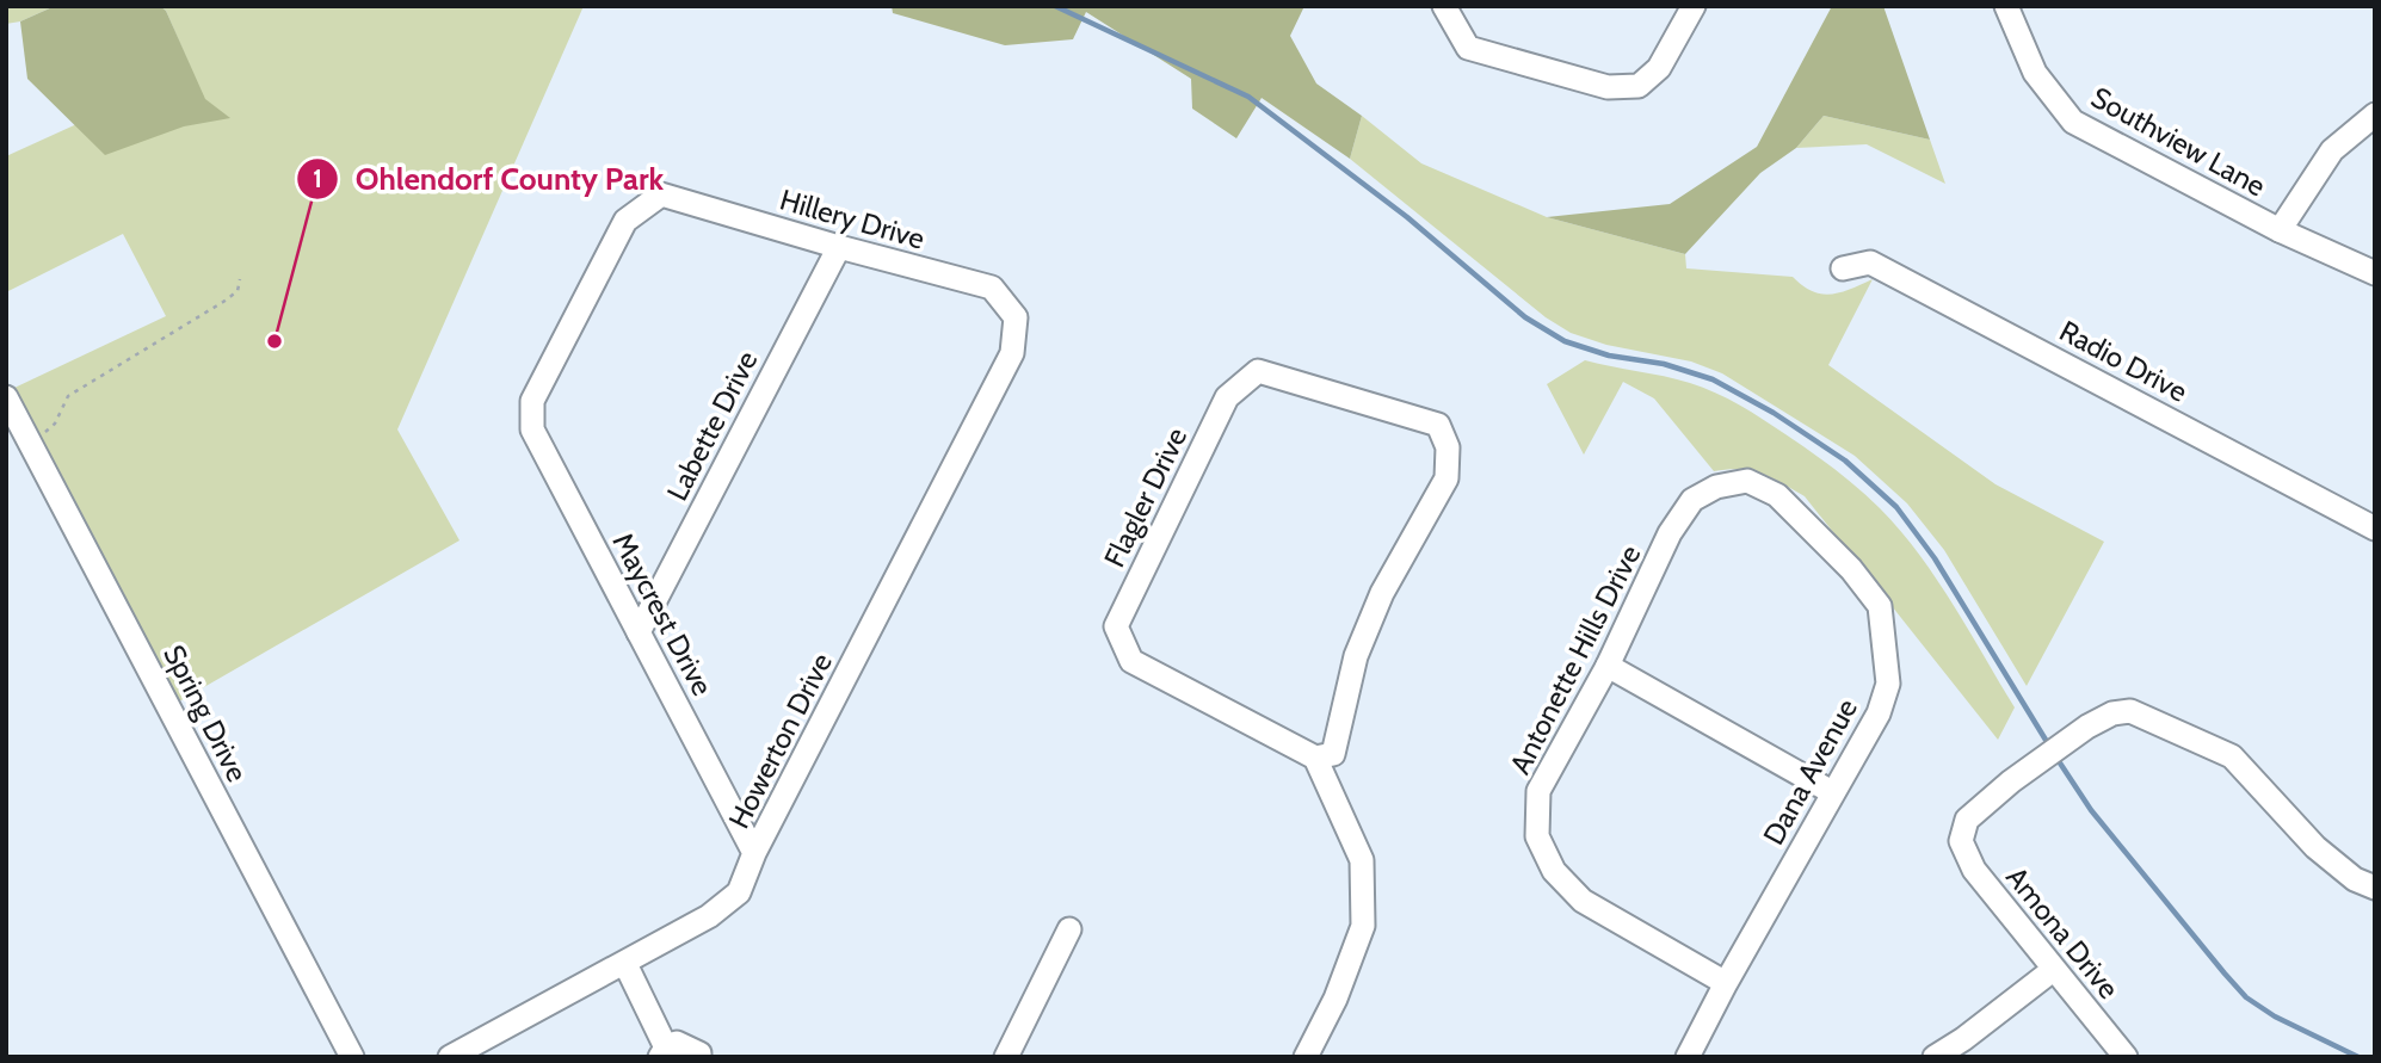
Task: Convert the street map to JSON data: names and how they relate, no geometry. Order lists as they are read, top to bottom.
{
  "streets": {
    "street": [
      "Southview Lane",
      "Hillery Drive",
      "Radio Drive",
      "Labette Drive",
      "Flagler Drive",
      "Maycrest Drive",
      "Antonette Hills Drive",
      "Spring Drive",
      "Howerton Drive",
      "Dana Avenue",
      "Amona Drive"
    ]
  },
  "crossings": [
    ["Hillery Drive", "Labette Drive"],
    ["Hillery Drive", "Maycrest Drive"],
    ["Hillery Drive", "Howerton Drive"],
    ["Labette Drive", "Maycrest Drive"],
    ["Maycrest Drive", "Howerton Drive"],
    ["Antonette Hills Drive", "Dana Avenue"]
  ],
  "places": ["Ohlendorf County Park"]
}
